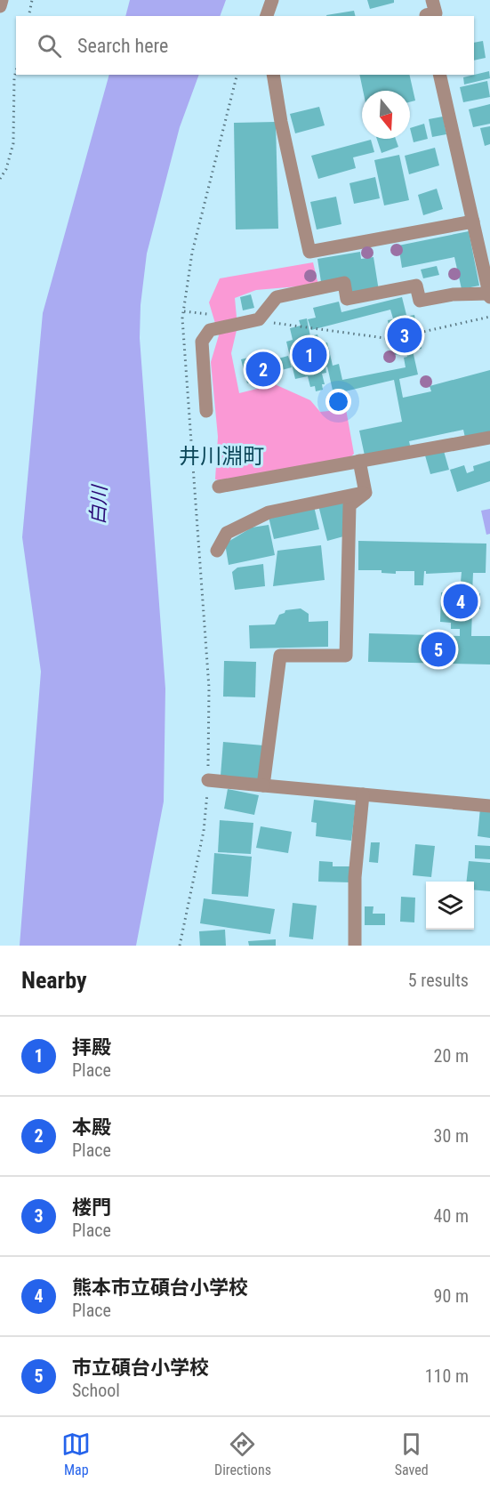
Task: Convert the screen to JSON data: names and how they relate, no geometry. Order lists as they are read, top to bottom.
{
  "districts": ["井川淵町"],
  "water": ["白川"],
  "north": "bottom",
  "page": {
    "search": "Search here",
    "pins": [
      "3",
      "1",
      "2",
      "4",
      "5"
    ],
    "heading": ["Nearby", "5 results"],
    "list": [
      {
        "mark": "1",
        "name": "拝殿",
        "note": "Place",
        "value": "20 m"
      },
      {
        "mark": "2",
        "name": "本殿",
        "note": "Place",
        "value": "30 m"
      },
      {
        "mark": "3",
        "name": "楼門",
        "note": "Place",
        "value": "40 m"
      },
      {
        "mark": "4",
        "name": "熊本市立碩台小学校",
        "note": "Place",
        "value": "90 m"
      },
      {
        "mark": "5",
        "name": "市立碩台小学校",
        "note": "School",
        "value": "110 m"
      }
    ],
    "nav": ["Map", "Directions", "Saved"]
  }
}
